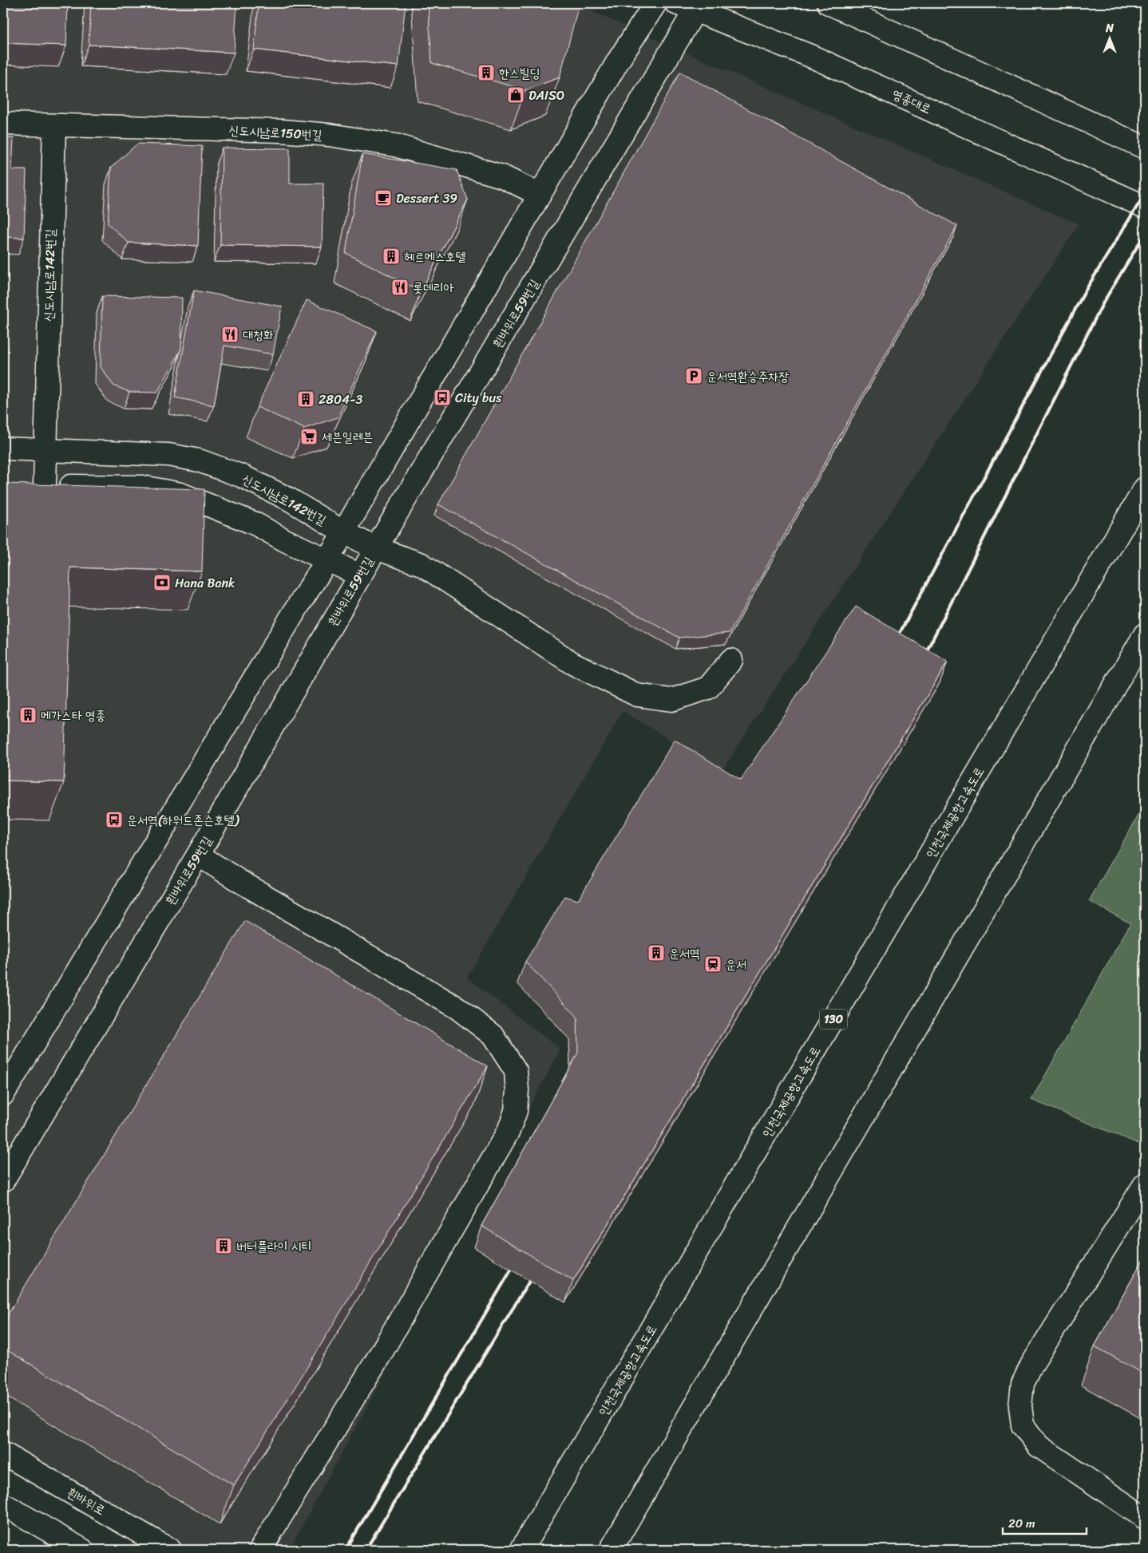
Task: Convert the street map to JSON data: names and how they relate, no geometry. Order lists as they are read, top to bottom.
{
  "streets": {
    "main road": [
      "영종대로",
      "신도시남로150번길",
      "신도시남로142번길",
      "흰바위로59번길",
      "인천국제공항고속도로",
      "130",
      "흰바위로"
    ]
  },
  "crossings": [
    ["영종대로", "흰바위로59번길"],
    ["신도시남로150번길", "신도시남로142번길"],
    ["신도시남로142번길", "흰바위로59번길"]
  ],
  "places": {
    "building": [
      "한스빌딩",
      "헤르메스호텔",
      "2804-3",
      "메가스타 영종",
      "운서역",
      "버터플라이 시티"
    ],
    "shop": ["DAISO"],
    "cafe": ["Dessert 39"],
    "restaurant": ["롯데리아", "대청화"],
    "parking": ["운서역환승주차장"],
    "bus stop": ["City bus", "운서역(하워드존슨호텔)"],
    "supermarket": ["세븐일레븐"],
    "bank": ["Hana Bank"],
    "station": ["운서"]
  },
  "scale_bar": "20 m",
  "north": "top"
}
